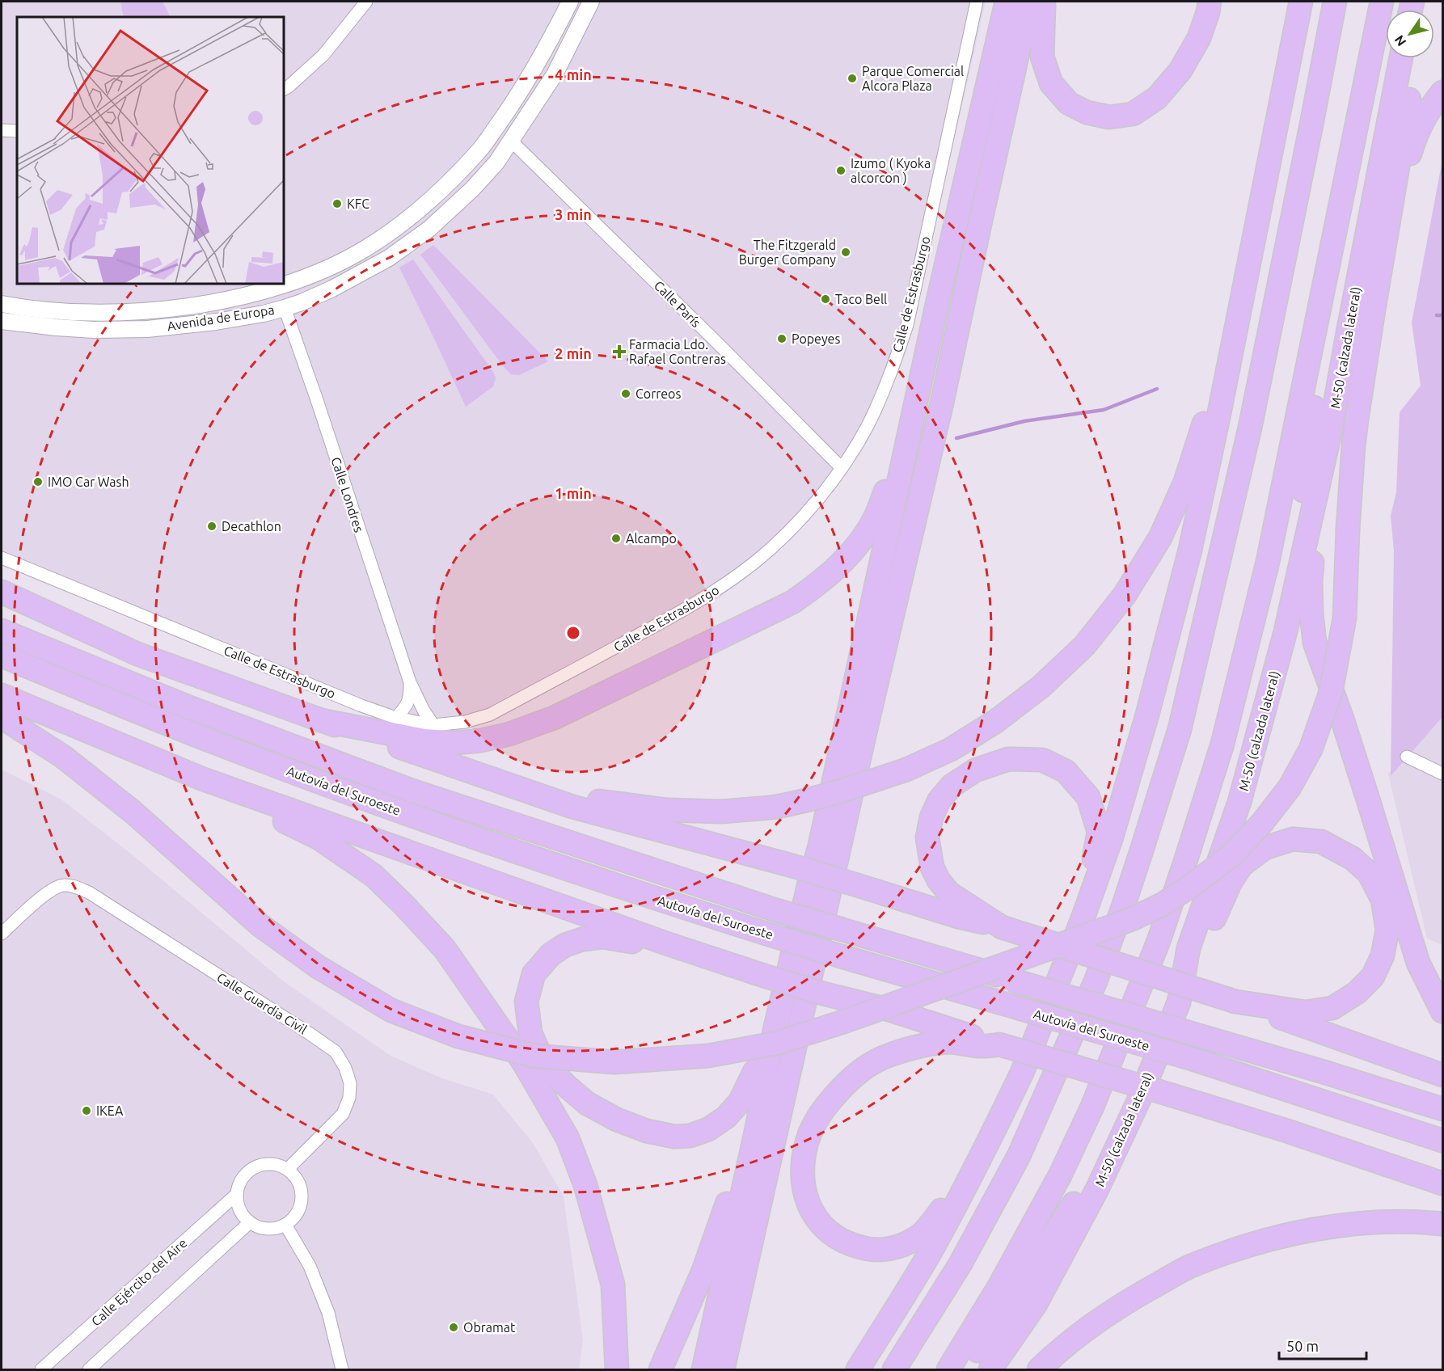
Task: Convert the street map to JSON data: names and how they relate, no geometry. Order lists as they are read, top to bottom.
{
  "streets": {
    "highway": ["M-50 (calzada lateral)", "Autovía del Suroeste"],
    "street": [
      "Calle de Estrasburgo",
      "Calle París",
      "Avenida de Europa",
      "Calle Londres",
      "Calle Guardia Civil",
      "Calle Ejército del Aire"
    ]
  },
  "crossings": [
    ["Calle de Estrasburgo", "Calle París"],
    ["Calle de Estrasburgo", "Calle Londres"],
    ["Calle París", "Avenida de Europa"],
    ["Avenida de Europa", "Calle Londres"],
    ["Calle Guardia Civil", "Calle Ejército del Aire"]
  ],
  "places": {
    "other": [
      "Parque Comercial Alcora Plaza",
      "Izumo ( Kyoka alcorcon )",
      "KFC",
      "The Fitzgerald Burger Company",
      "Taco Bell",
      "Popeyes",
      "Correos",
      "IMO Car Wash",
      "Decathlon",
      "Alcampo",
      "IKEA",
      "Obramat"
    ],
    "health": ["Farmacia Ldo. Rafael Contreras"]
  },
  "scale_bar": "50 m",
  "north": "bottom left",
  "rings": [
    "4 min",
    "3 min",
    "2 min",
    "1 min"
  ]
}
